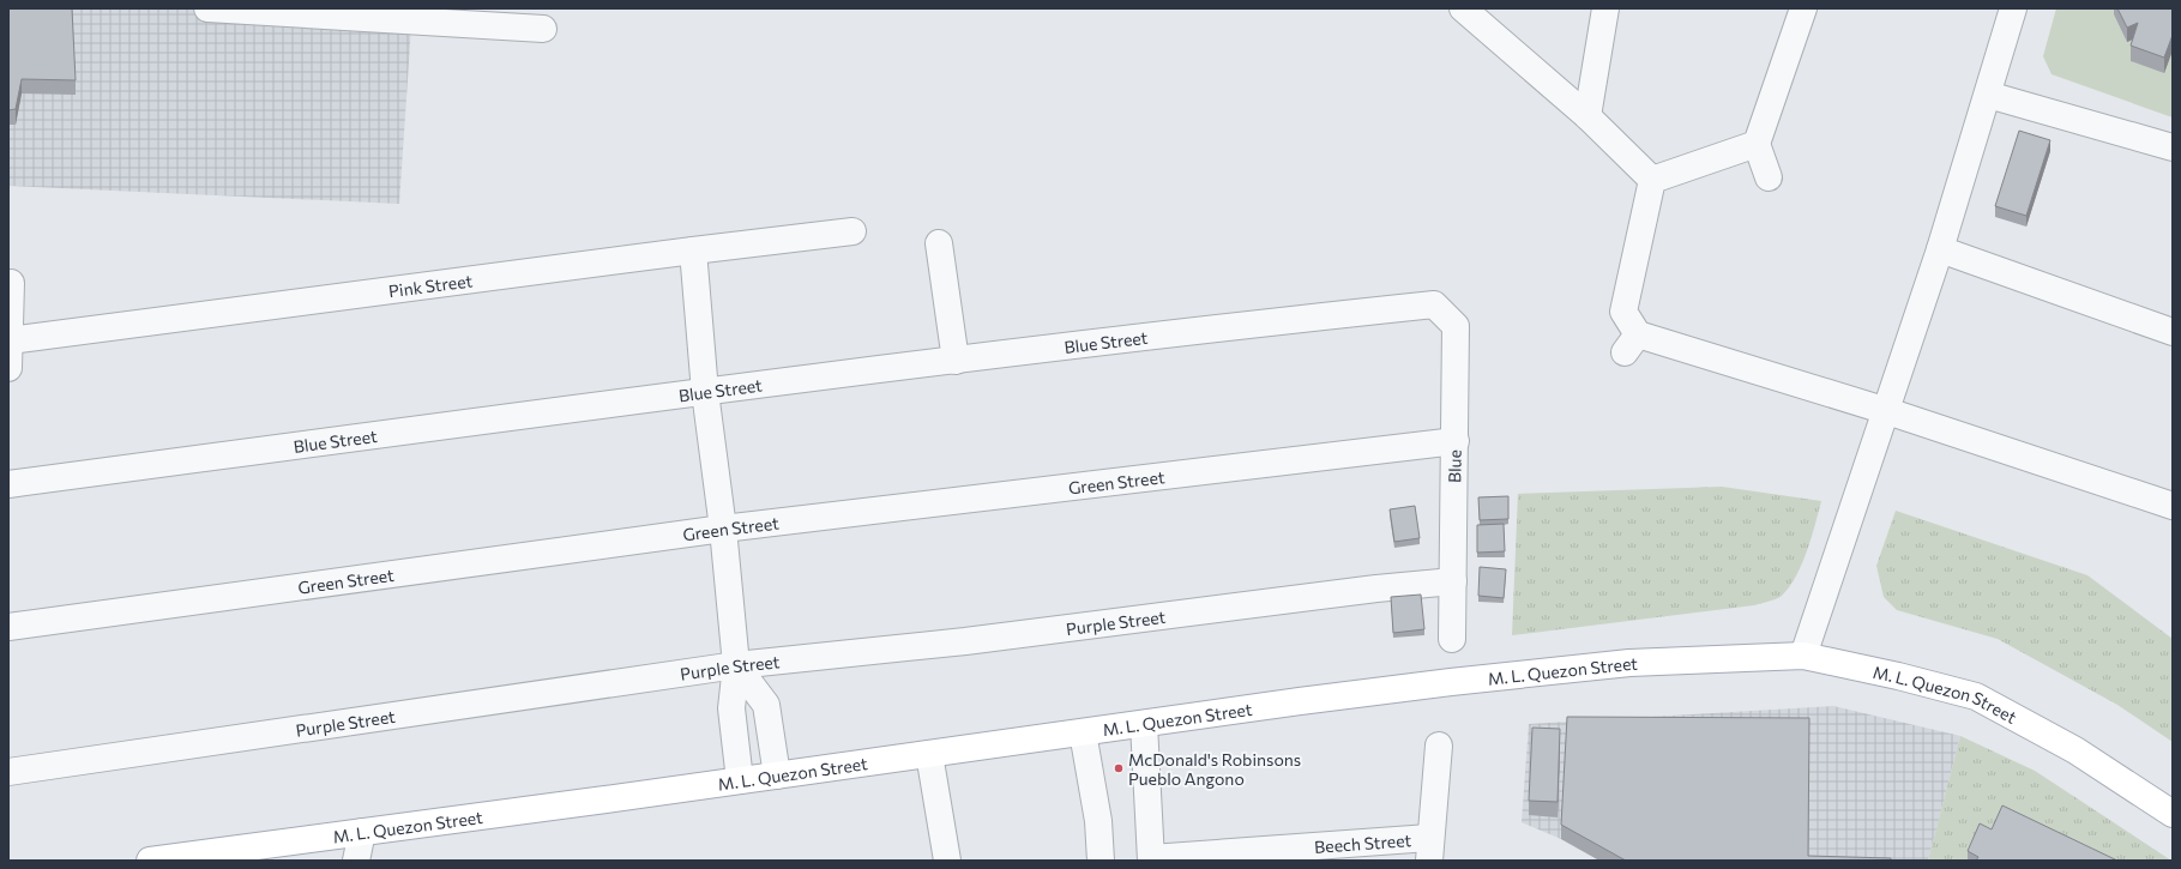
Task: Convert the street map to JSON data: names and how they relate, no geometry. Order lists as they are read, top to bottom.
{
  "streets": {
    "main road": ["M. L. Quezon Street"],
    "street": [
      "Pink Street",
      "Blue Street",
      "Blue",
      "Green Street",
      "Purple Street",
      "Beech Street"
    ]
  },
  "crossings": [
    ["Blue Street", "Blue"],
    ["Blue", "Green Street"],
    ["Blue", "Purple Street"]
  ],
  "places": ["McDonald's Robinsons Pueblo Angono"]
}
